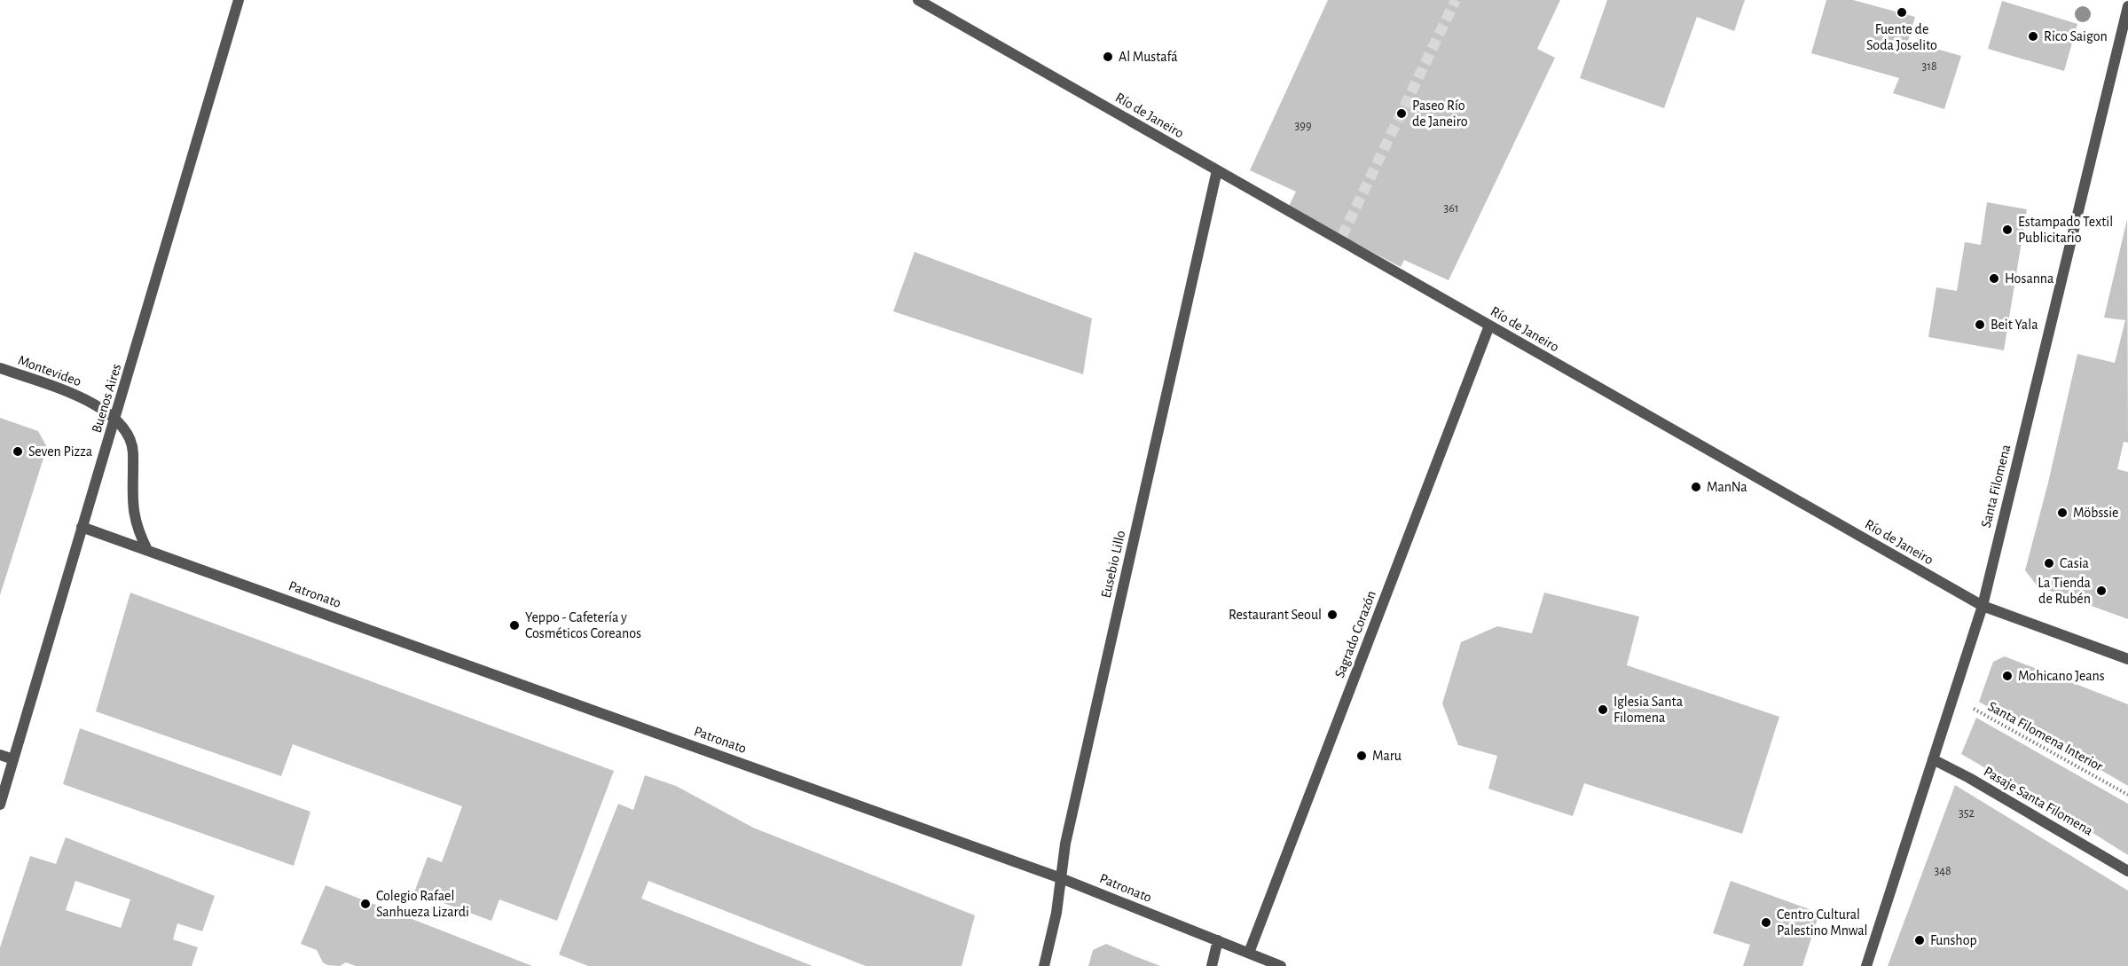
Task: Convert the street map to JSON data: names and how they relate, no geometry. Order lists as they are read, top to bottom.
{
  "streets": {
    "street": [
      "Río de Janeiro",
      "Montevideo",
      "Buenos Aires",
      "Santa Filomena",
      "Eusebio Lillo",
      "Patronato",
      "Sagrado Corazón",
      "Pasaje Santa Filomena"
    ],
    "path": ["Santa Filomena Interior"]
  },
  "crossings": [
    ["Río de Janeiro", "Santa Filomena"],
    ["Río de Janeiro", "Eusebio Lillo"],
    ["Río de Janeiro", "Sagrado Corazón"],
    ["Montevideo", "Buenos Aires"],
    ["Buenos Aires", "Patronato"],
    ["Santa Filomena", "Santa Filomena Interior"],
    ["Santa Filomena", "Pasaje Santa Filomena"],
    ["Eusebio Lillo", "Patronato"],
    ["Patronato", "Sagrado Corazón"]
  ],
  "places": [
    "Fuente de Soda Joselito",
    "Rico Saigon",
    "Al Mustafá",
    "Paseo Río de Janeiro",
    "Estampado Textil Publicitario",
    "Hosanna",
    "Beit Yala",
    "Seven Pizza",
    "ManNa",
    "Möbssie",
    "Casia",
    "La Tienda de Rubén",
    "Restaurant Seoul",
    "Yeppo - Cafetería y Cosméticos Coreanos",
    "Mohicano Jeans",
    "Iglesia Santa Filomena",
    "Maru",
    "Colegio Rafael Sanhueza Lizardi",
    "Centro Cultural Palestino Mnwal",
    "Funshop"
  ],
  "house_numbers": [
    "318",
    "399",
    "361",
    "352",
    "348"
  ]
}
